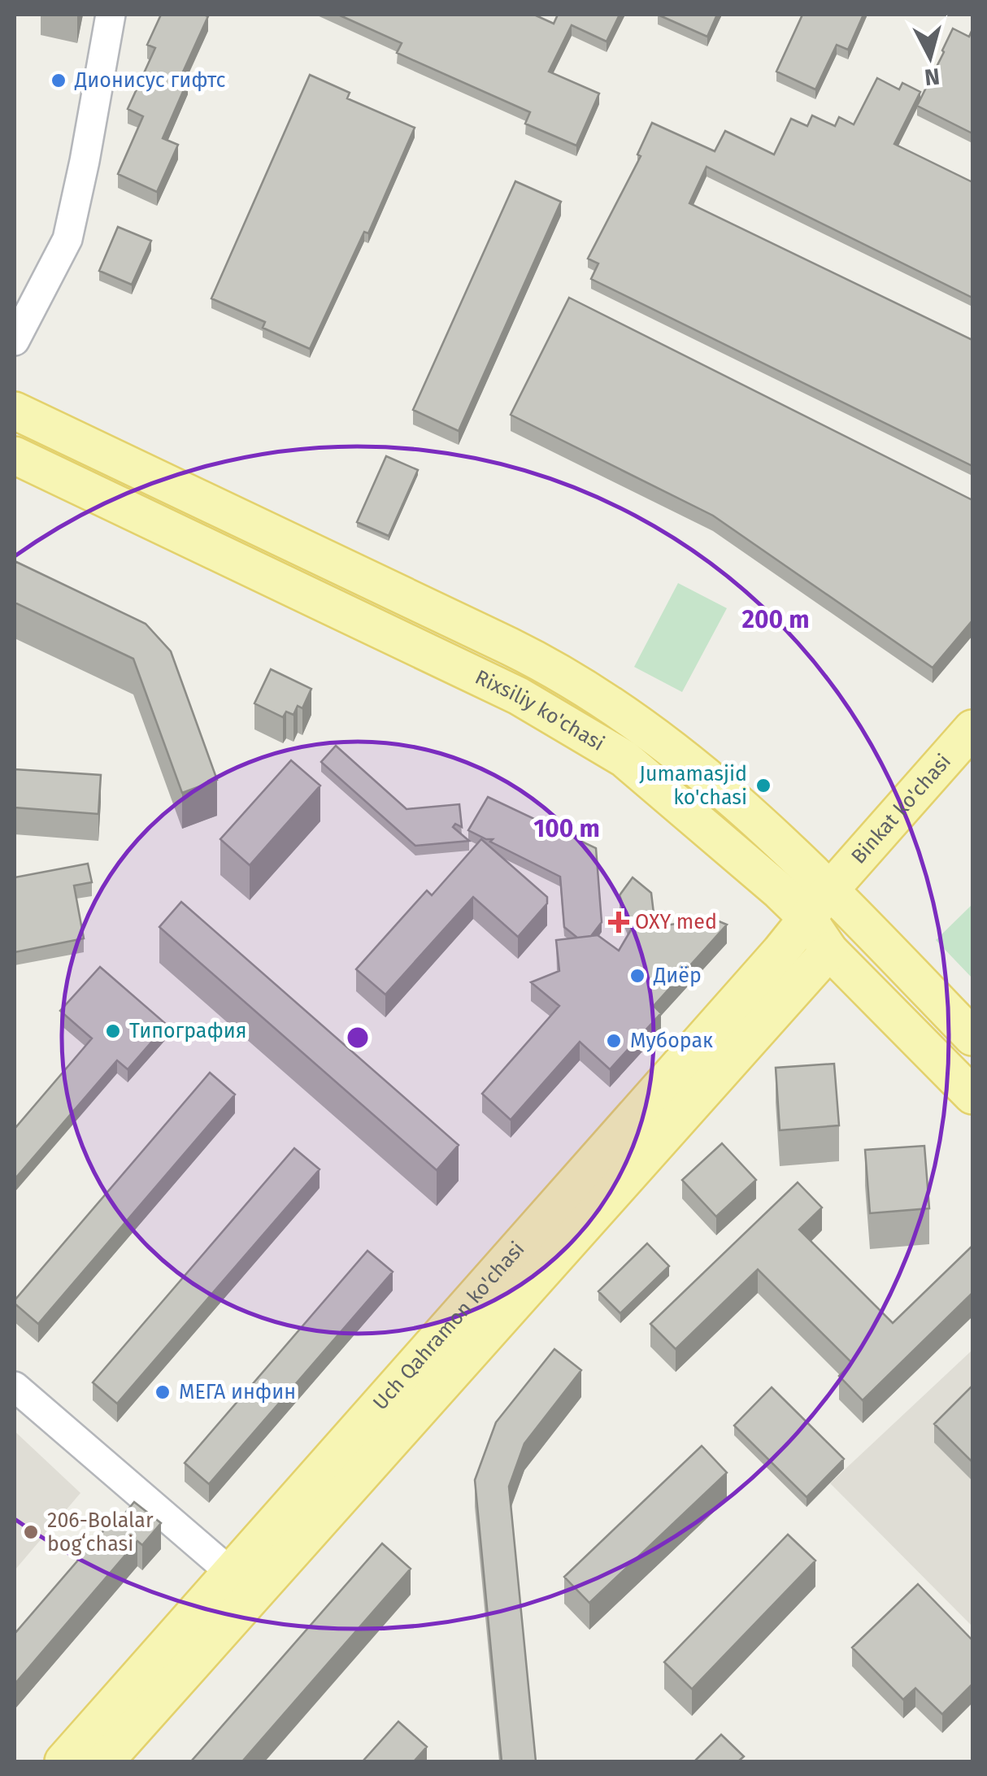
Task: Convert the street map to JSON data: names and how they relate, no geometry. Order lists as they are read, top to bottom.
{
  "streets": {
    "main road": ["Rixsiliy ko'chasi", "Binkat ko'chasi", "Uch Qahramon ko'chasi"]
  },
  "crossings": [
    ["Rixsiliy ko'chasi", "Binkat ko'chasi"],
    ["Rixsiliy ko'chasi", "Uch Qahramon ko'chasi"],
    ["Binkat ko'chasi", "Uch Qahramon ko'chasi"]
  ],
  "places": {
    "other": [
      "Дионисус гифтс",
      "Jumamasjid ko'chasi",
      "Диёр",
      "Типография",
      "Муборак",
      "МЕГА инфин",
      "206-Bolalar bogʻchasi"
    ],
    "health": ["OXY med"]
  },
  "north": "bottom",
  "rings": ["200 m", "100 m"]
}
